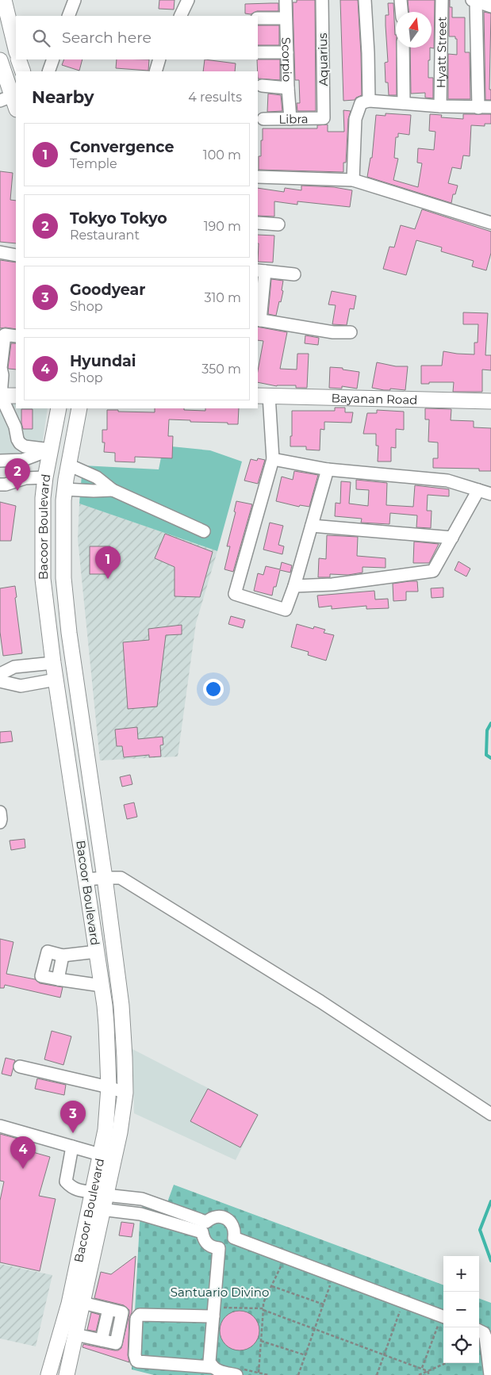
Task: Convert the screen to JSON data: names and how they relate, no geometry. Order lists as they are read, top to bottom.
{
  "streets": {
    "main road": ["Bayanan Road", "Bacoor Boulevard"],
    "street": [
      "Hyatt Street",
      "Scorpio",
      "Aquarius",
      "Libra"
    ]
  },
  "crossings": [
    ["Scorpio", "Libra"],
    ["Aquarius", "Libra"]
  ],
  "parks": ["Santuario Divino"],
  "north": "top",
  "page": {
    "search": "Search here",
    "heading": ["Nearby", "4 results"],
    "list": [
      {
        "mark": "1",
        "name": "Convergence",
        "note": "Temple",
        "value": "100 m"
      },
      {
        "mark": "2",
        "name": "Tokyo Tokyo",
        "note": "Restaurant",
        "value": "190 m"
      },
      {
        "mark": "3",
        "name": "Goodyear",
        "note": "Shop",
        "value": "310 m"
      },
      {
        "mark": "4",
        "name": "Hyundai",
        "note": "Shop",
        "value": "350 m"
      }
    ],
    "pins": [
      "2",
      "1",
      "3",
      "4"
    ],
    "map_buttons": ["+", "−"]
  }
}
